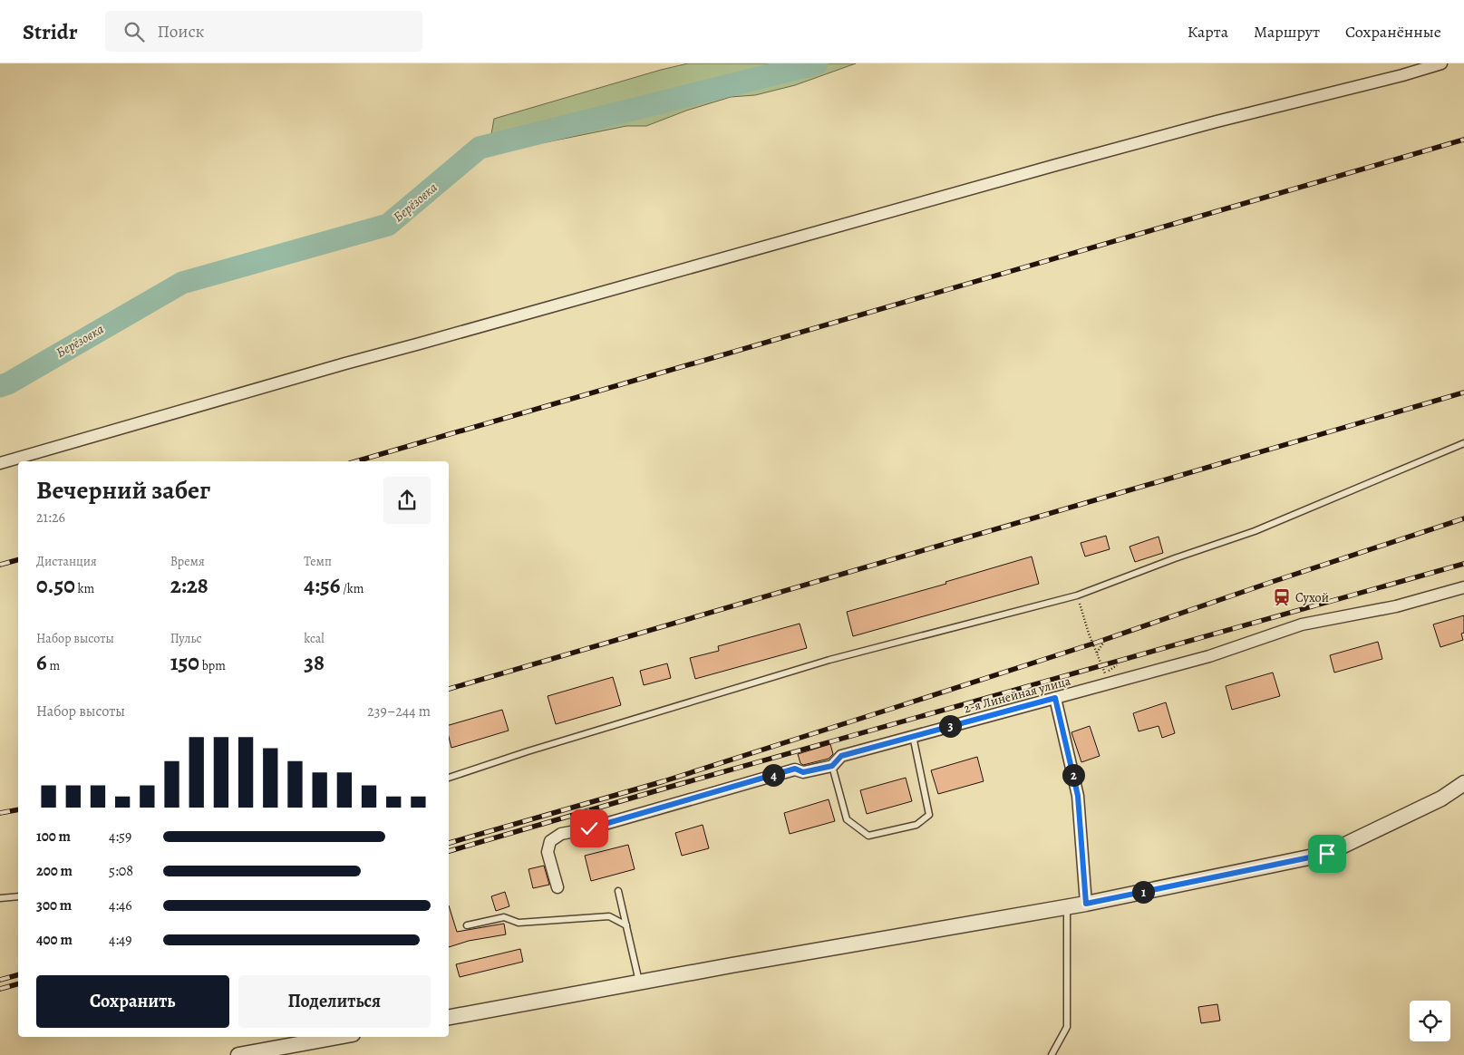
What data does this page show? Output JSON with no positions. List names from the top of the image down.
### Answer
{
  "streets": {
    "street": ["2-я Линейная улица"]
  },
  "water": ["Берёзовка"],
  "places": {
    "station": ["Сухой"]
  },
  "page": {
    "header": "Stridr",
    "search": "Поиск",
    "nav": ["Карта", "Маршрут", "Сохранённые"],
    "heading": ["Вечерний забег", "21:26"],
    "stats": [
      ["Дистанция", "0.50 km"],
      ["Время", "2:28"],
      ["Темп", "4:56 /km"],
      ["Набор высоты", "6 m"],
      ["Пульс", "150 bpm"],
      ["kcal", "38"]
    ],
    "chart": ["Набор высоты", "239–244 m"],
    "pins": [
      "3",
      "2",
      "4",
      "1"
    ],
    "list": [
      {
        "name": "100 m",
        "note": "4:59"
      },
      {
        "name": "200 m",
        "note": "5:08"
      },
      {
        "name": "300 m",
        "note": "4:46"
      },
      {
        "name": "400 m",
        "note": "4:49"
      }
    ],
    "buttons": ["Сохранить", "Поделиться"]
  }
}
